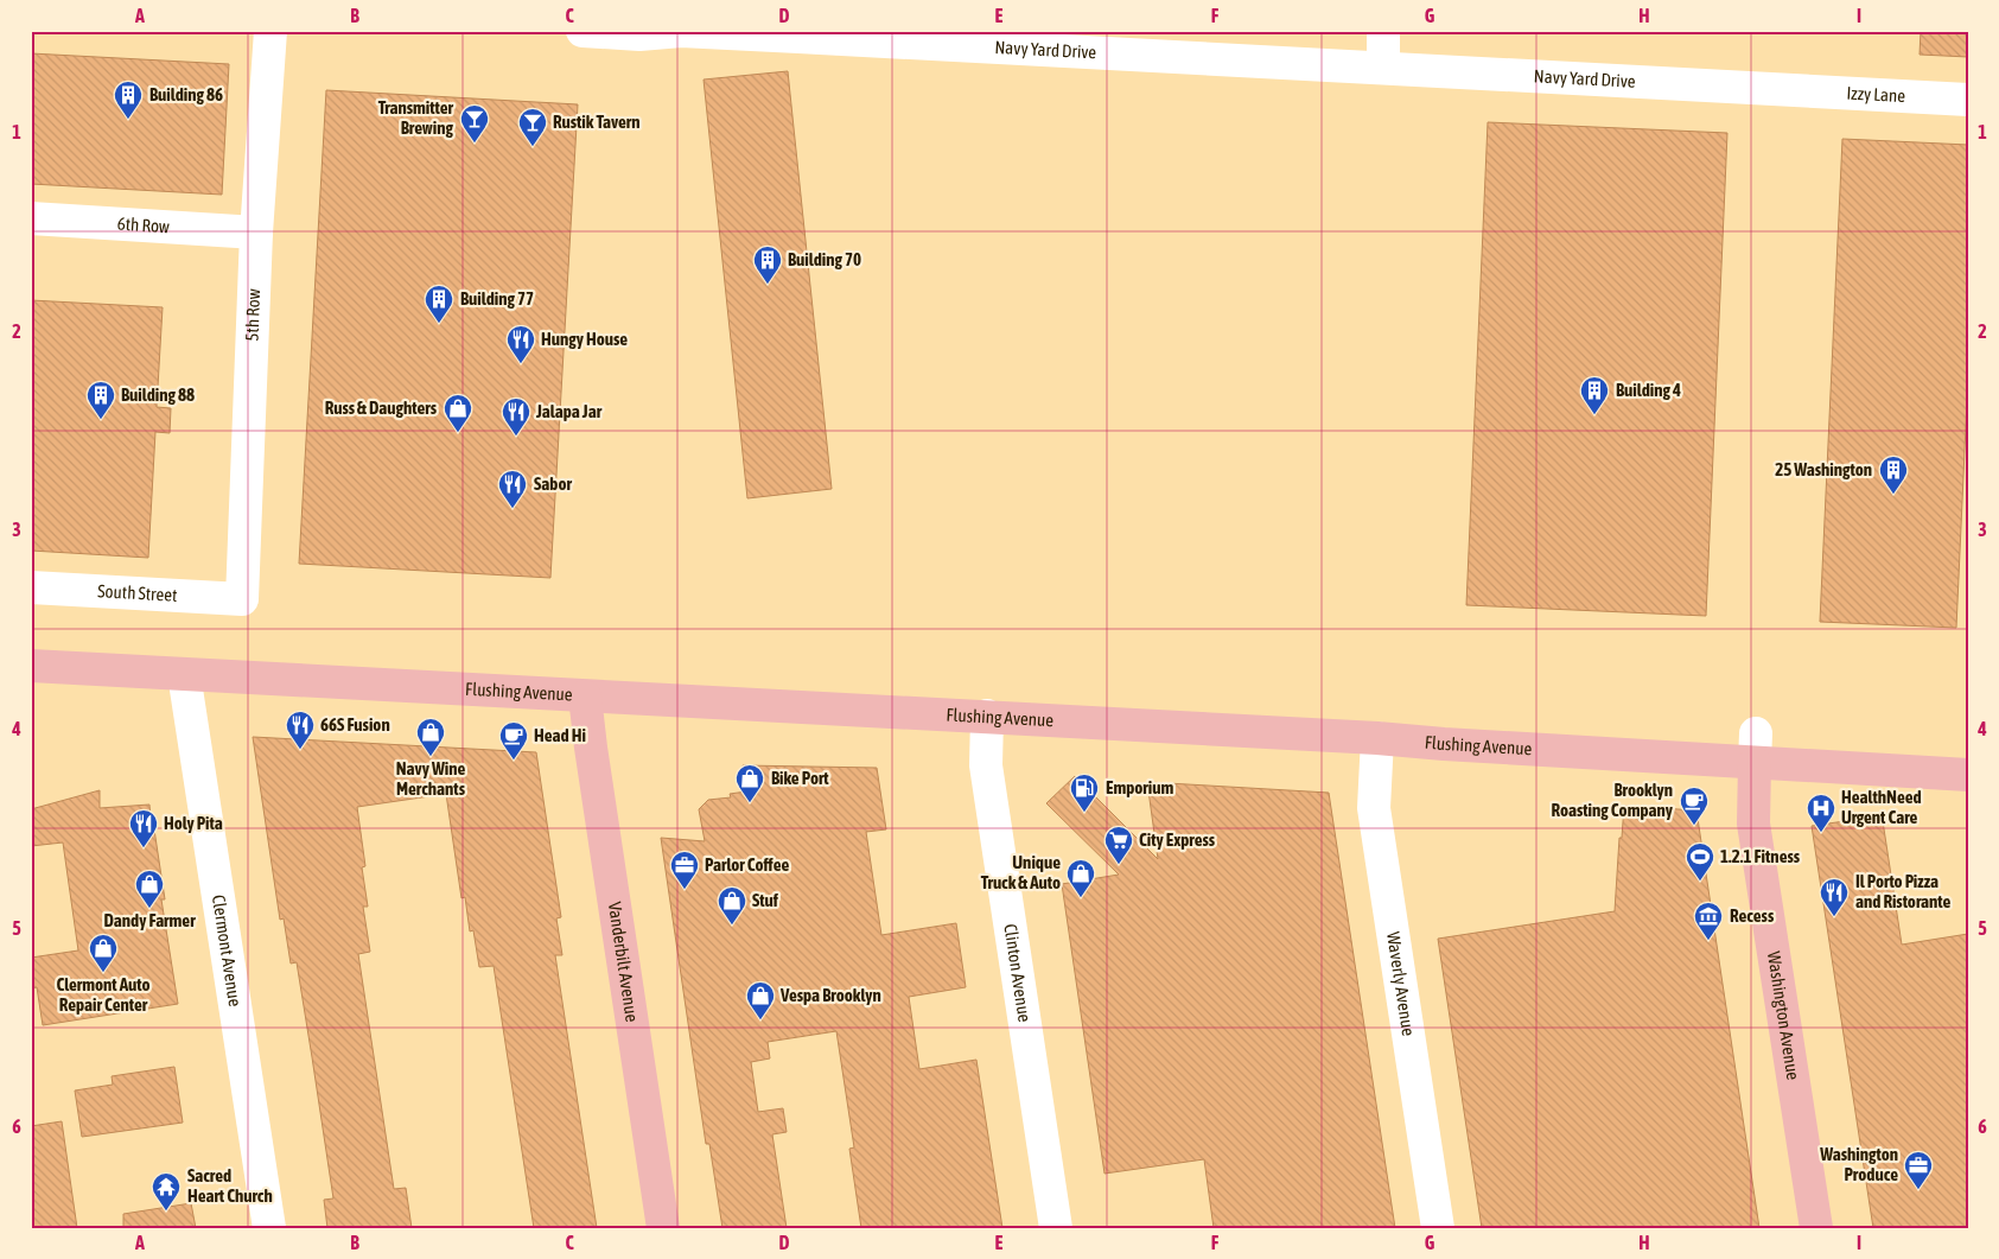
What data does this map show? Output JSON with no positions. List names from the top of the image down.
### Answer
{
  "streets": {
    "main road": ["Flushing Avenue", "Vanderbilt Avenue", "Washington Avenue"],
    "street": [
      "Navy Yard Drive",
      "Izzy Lane",
      "6th Row",
      "5th Row",
      "South Street",
      "Clermont Avenue",
      "Clinton Avenue",
      "Waverly Avenue"
    ]
  },
  "crossings": [
    ["Navy Yard Drive", "Izzy Lane"],
    ["6th Row", "5th Row"],
    ["5th Row", "South Street"],
    ["Flushing Avenue", "Clermont Avenue"],
    ["Flushing Avenue", "Vanderbilt Avenue"],
    ["Flushing Avenue", "Clinton Avenue"],
    ["Flushing Avenue", "Waverly Avenue"],
    ["Flushing Avenue", "Washington Avenue"]
  ],
  "places": {
    "building": [
      "Building 86",
      "Building 70",
      "Building 77",
      "Building 4",
      "Building 88",
      "25 Washington"
    ],
    "bar": ["Transmitter Brewing", "Rustik Tavern"],
    "restaurant": [
      "Hungy House",
      "Jalapa Jar",
      "Sabor",
      "66S Fusion",
      "Holy Pita",
      "Il Porto Pizza and Ristorante"
    ],
    "shop": [
      "Russ & Daughters",
      "Navy Wine Merchants",
      "Bike Port",
      "Unique Truck & Auto",
      "Dandy Farmer",
      "Stuf",
      "Clermont Auto Repair Center",
      "Vespa Brooklyn"
    ],
    "cafe": ["Head Hi", "Brooklyn Roasting Company"],
    "fuel station": ["Emporium"],
    "hospital": ["HealthNeed Urgent Care"],
    "supermarket": ["City Express"],
    "sports": ["1.2.1 Fitness"],
    "office": ["Parlor Coffee", "Washington Produce"],
    "museum": ["Recess"],
    "temple": ["Sacred Heart Church"]
  },
  "grid": {
    "columns": [
      "A",
      "B",
      "C",
      "D",
      "E",
      "F",
      "G",
      "H",
      "I"
    ],
    "rows": [
      "1",
      "2",
      "3",
      "4",
      "5",
      "6"
    ]
  }
}
